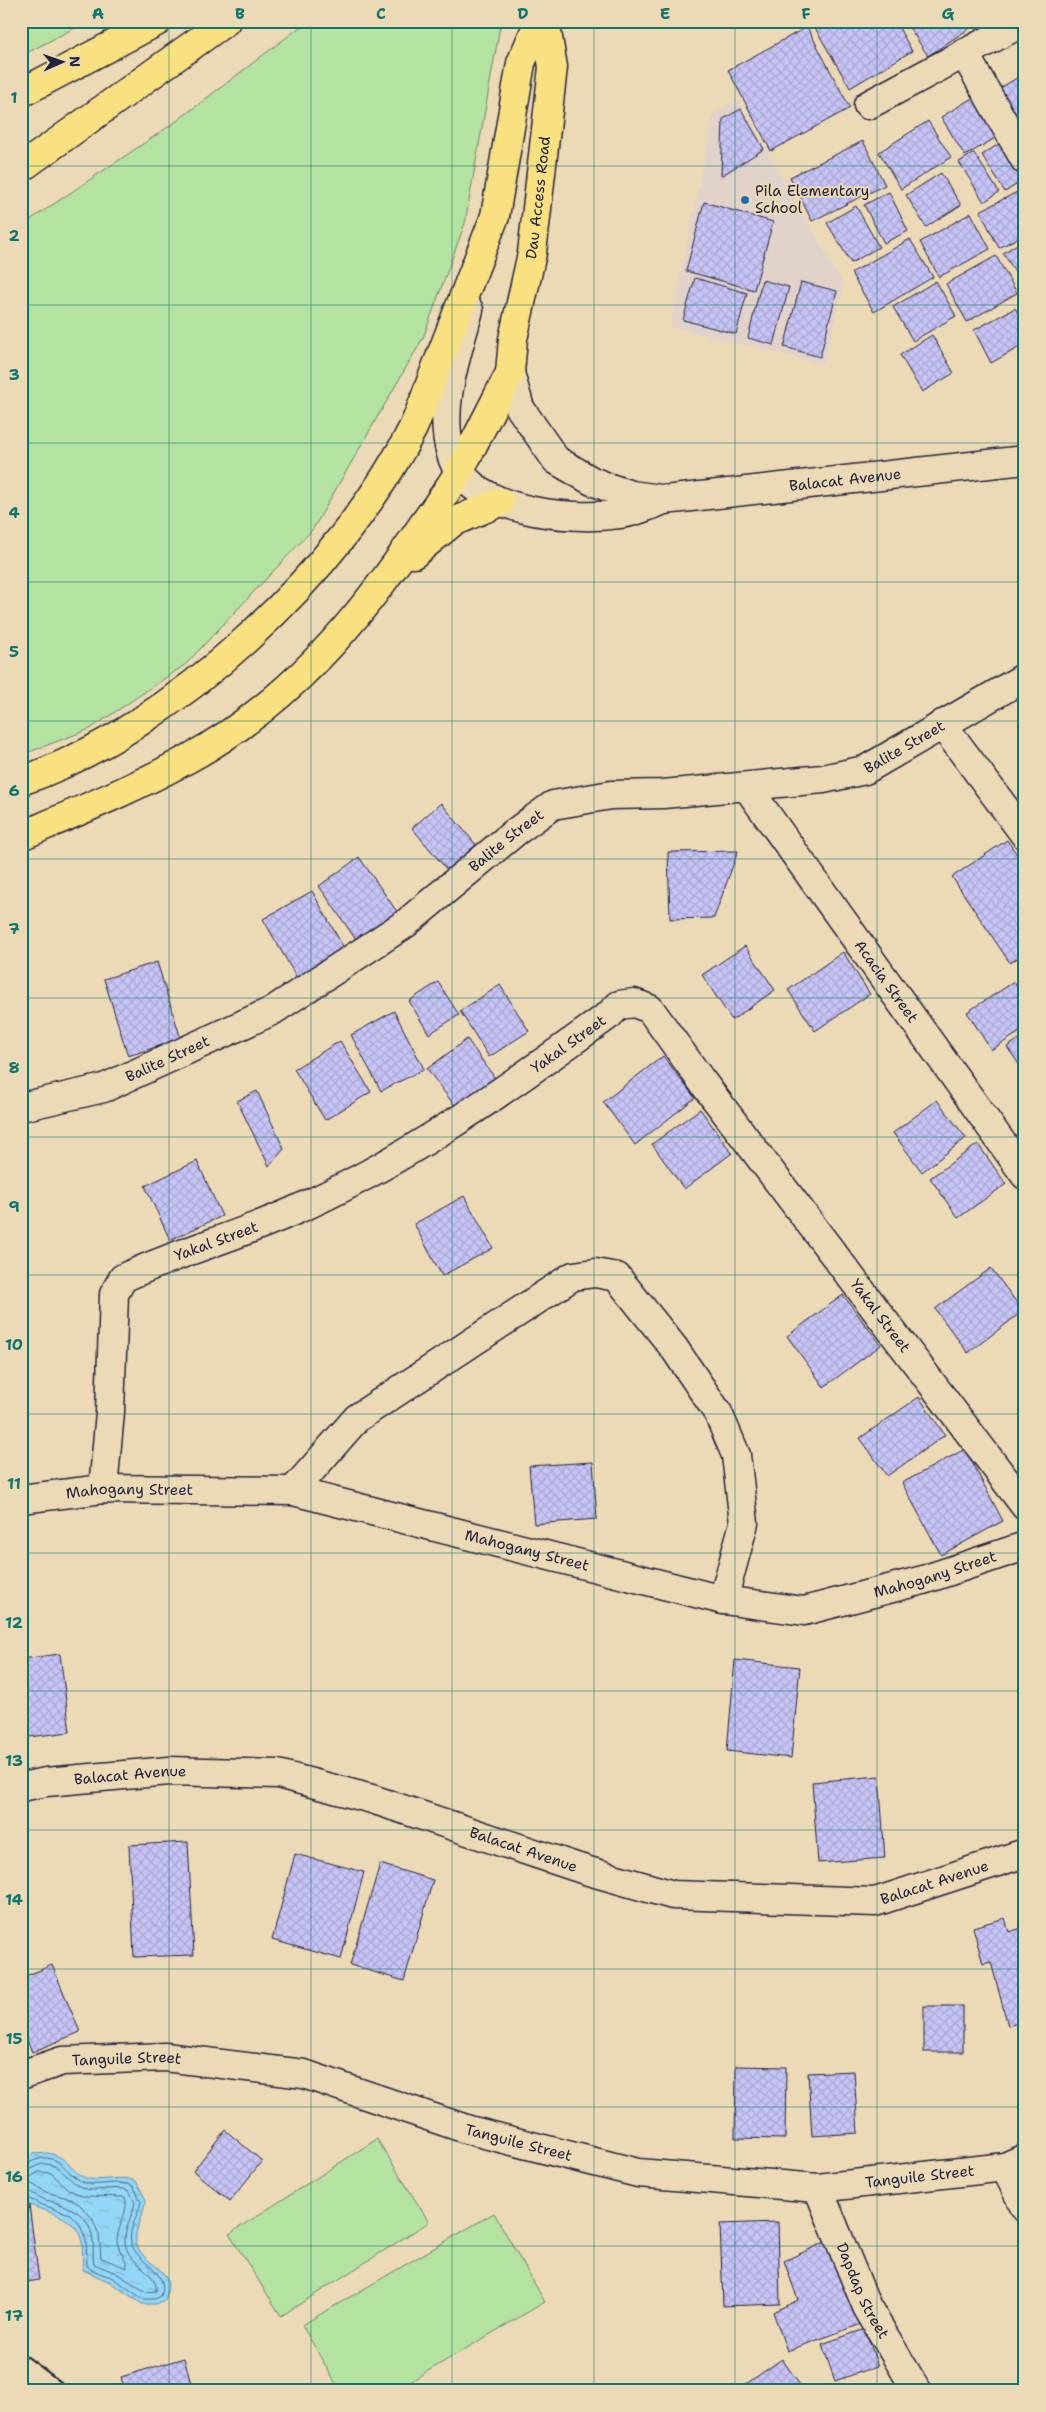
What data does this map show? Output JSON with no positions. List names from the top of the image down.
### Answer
{
  "streets": {
    "main road": ["Dau Access Road"],
    "street": [
      "Balacat Avenue",
      "Balite Street",
      "Acacia Street",
      "Yakal Street",
      "Mahogany Street",
      "Tanguile Street",
      "Dapdap Street"
    ]
  },
  "crossings": [
    ["Dau Access Road", "Balacat Avenue"],
    ["Balite Street", "Acacia Street"],
    ["Yakal Street", "Mahogany Street"],
    ["Tanguile Street", "Dapdap Street"]
  ],
  "places": ["Pila Elementary School"],
  "north": "right",
  "grid": {
    "columns": [
      "A",
      "B",
      "C",
      "D",
      "E",
      "F",
      "G"
    ],
    "rows": [
      "1",
      "2",
      "3",
      "4",
      "5",
      "6",
      "7",
      "8",
      "9",
      "10",
      "11",
      "12",
      "13",
      "14",
      "15",
      "16",
      "17"
    ]
  }
}
